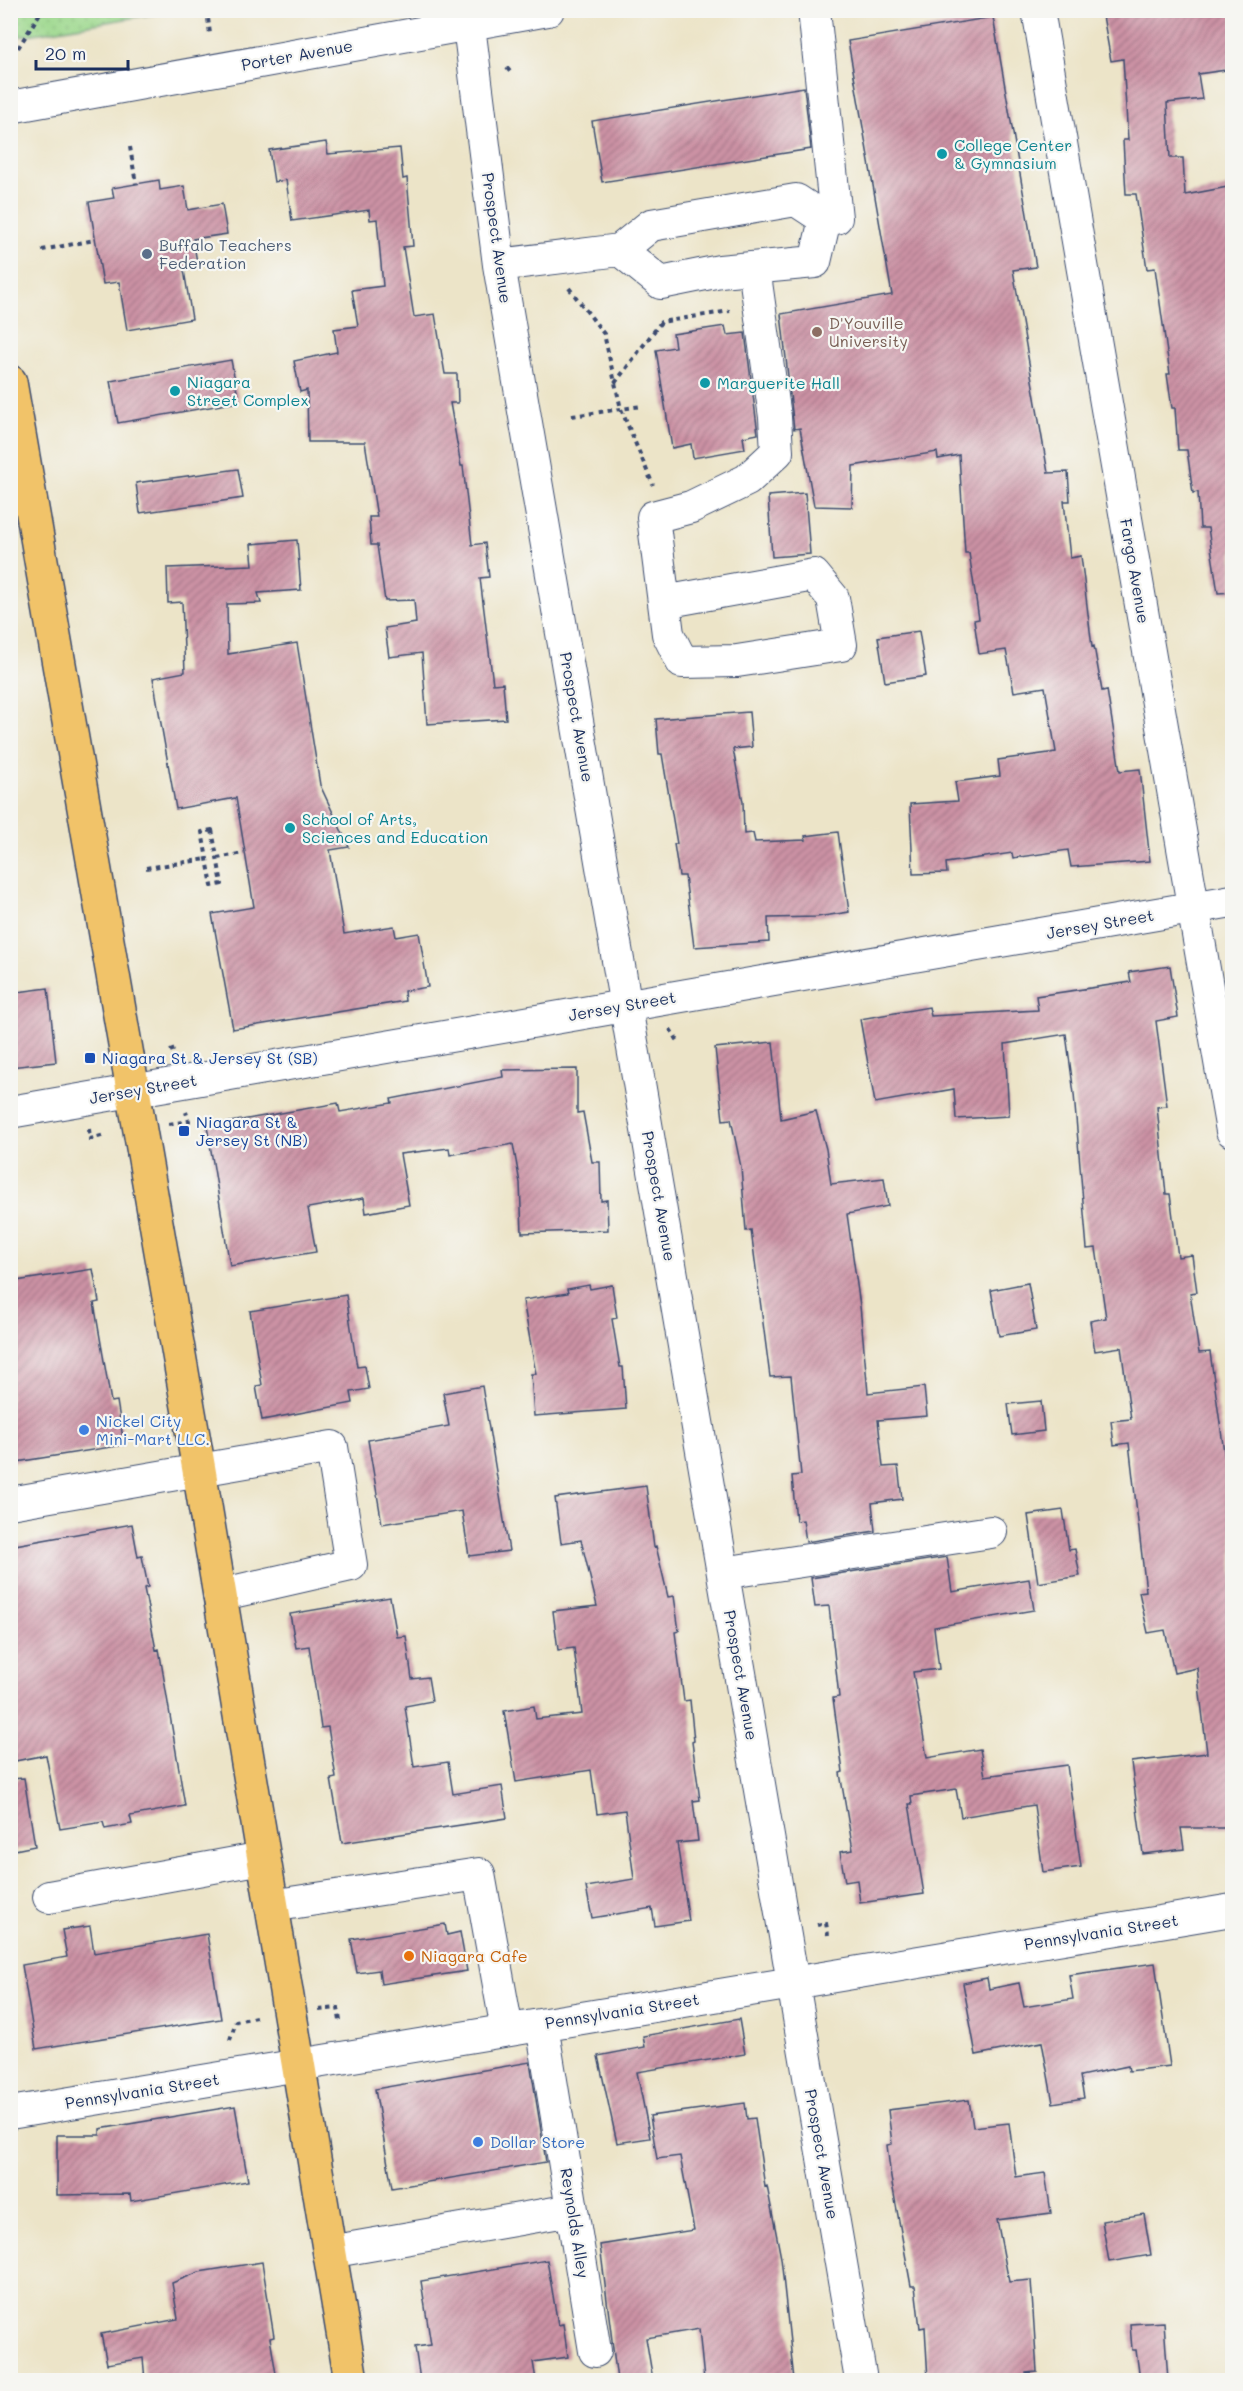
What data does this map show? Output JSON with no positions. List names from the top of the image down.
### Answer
{
  "streets": {
    "street": [
      "Porter Avenue",
      "Prospect Avenue",
      "Fargo Avenue",
      "Jersey Street",
      "Pennsylvania Street",
      "Reynolds Alley"
    ]
  },
  "crossings": [
    ["Porter Avenue", "Prospect Avenue"],
    ["Prospect Avenue", "Jersey Street"],
    ["Prospect Avenue", "Pennsylvania Street"],
    ["Fargo Avenue", "Jersey Street"],
    ["Pennsylvania Street", "Reynolds Alley"]
  ],
  "places": {
    "other": [
      "College Center & Gymnasium",
      "Buffalo Teachers Federation",
      "D'Youville University",
      "Marguerite Hall",
      "Niagara Street Complex",
      "School of Arts, Sciences and Education",
      "Nickel City Mini-Mart LLC.",
      "Niagara Cafe",
      "Dollar Store"
    ],
    "transit": ["Niagara St & Jersey St (SB)", "Niagara St & Jersey St (NB)"]
  },
  "scale_bar": "20 m"
}
